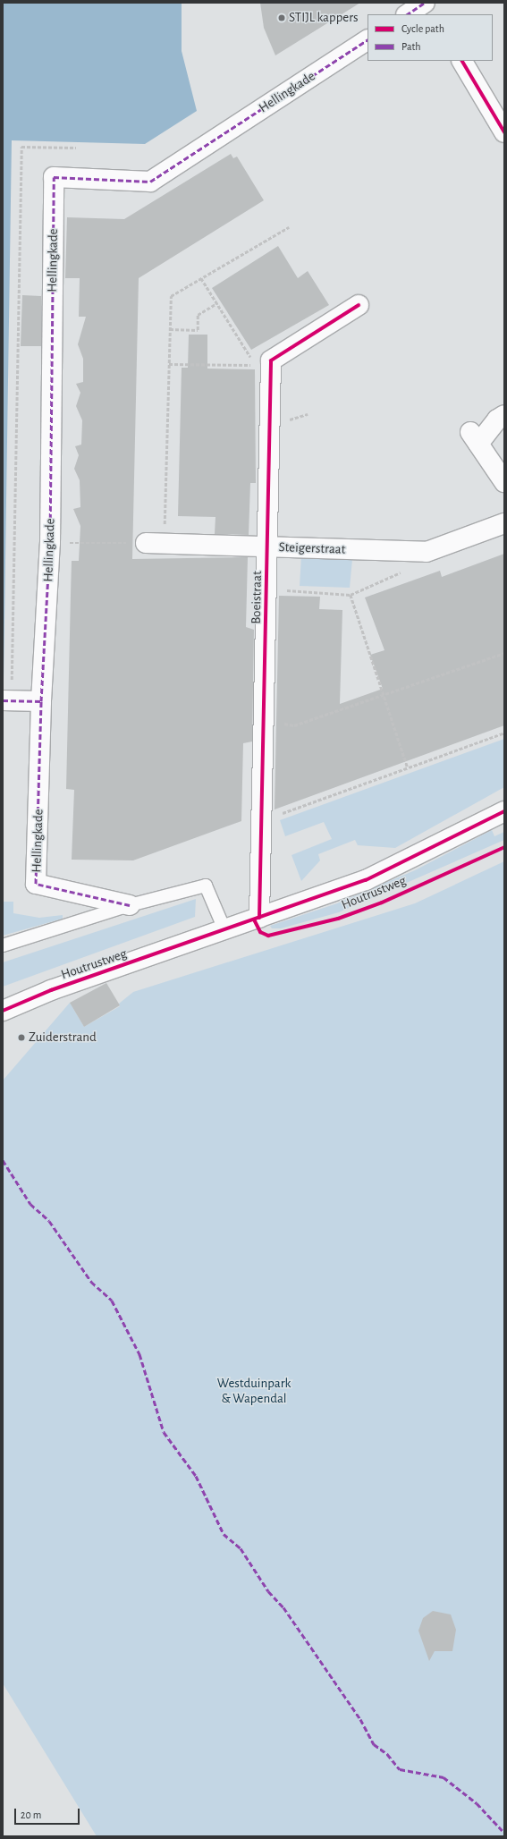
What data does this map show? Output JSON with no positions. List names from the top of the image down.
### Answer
{
  "streets": {
    "street": [
      "Hellingkade",
      "Steigerstraat",
      "Boeistraat",
      "Houtrustweg"
    ]
  },
  "crossings": [
    ["Steigerstraat", "Boeistraat"],
    ["Boeistraat", "Houtrustweg"]
  ],
  "parks": ["Westduinpark & Wapendal"],
  "places": ["STIJL kappers", "Zuiderstrand"],
  "legend": ["Cycle path", "Path"],
  "scale_bar": "20 m"
}
